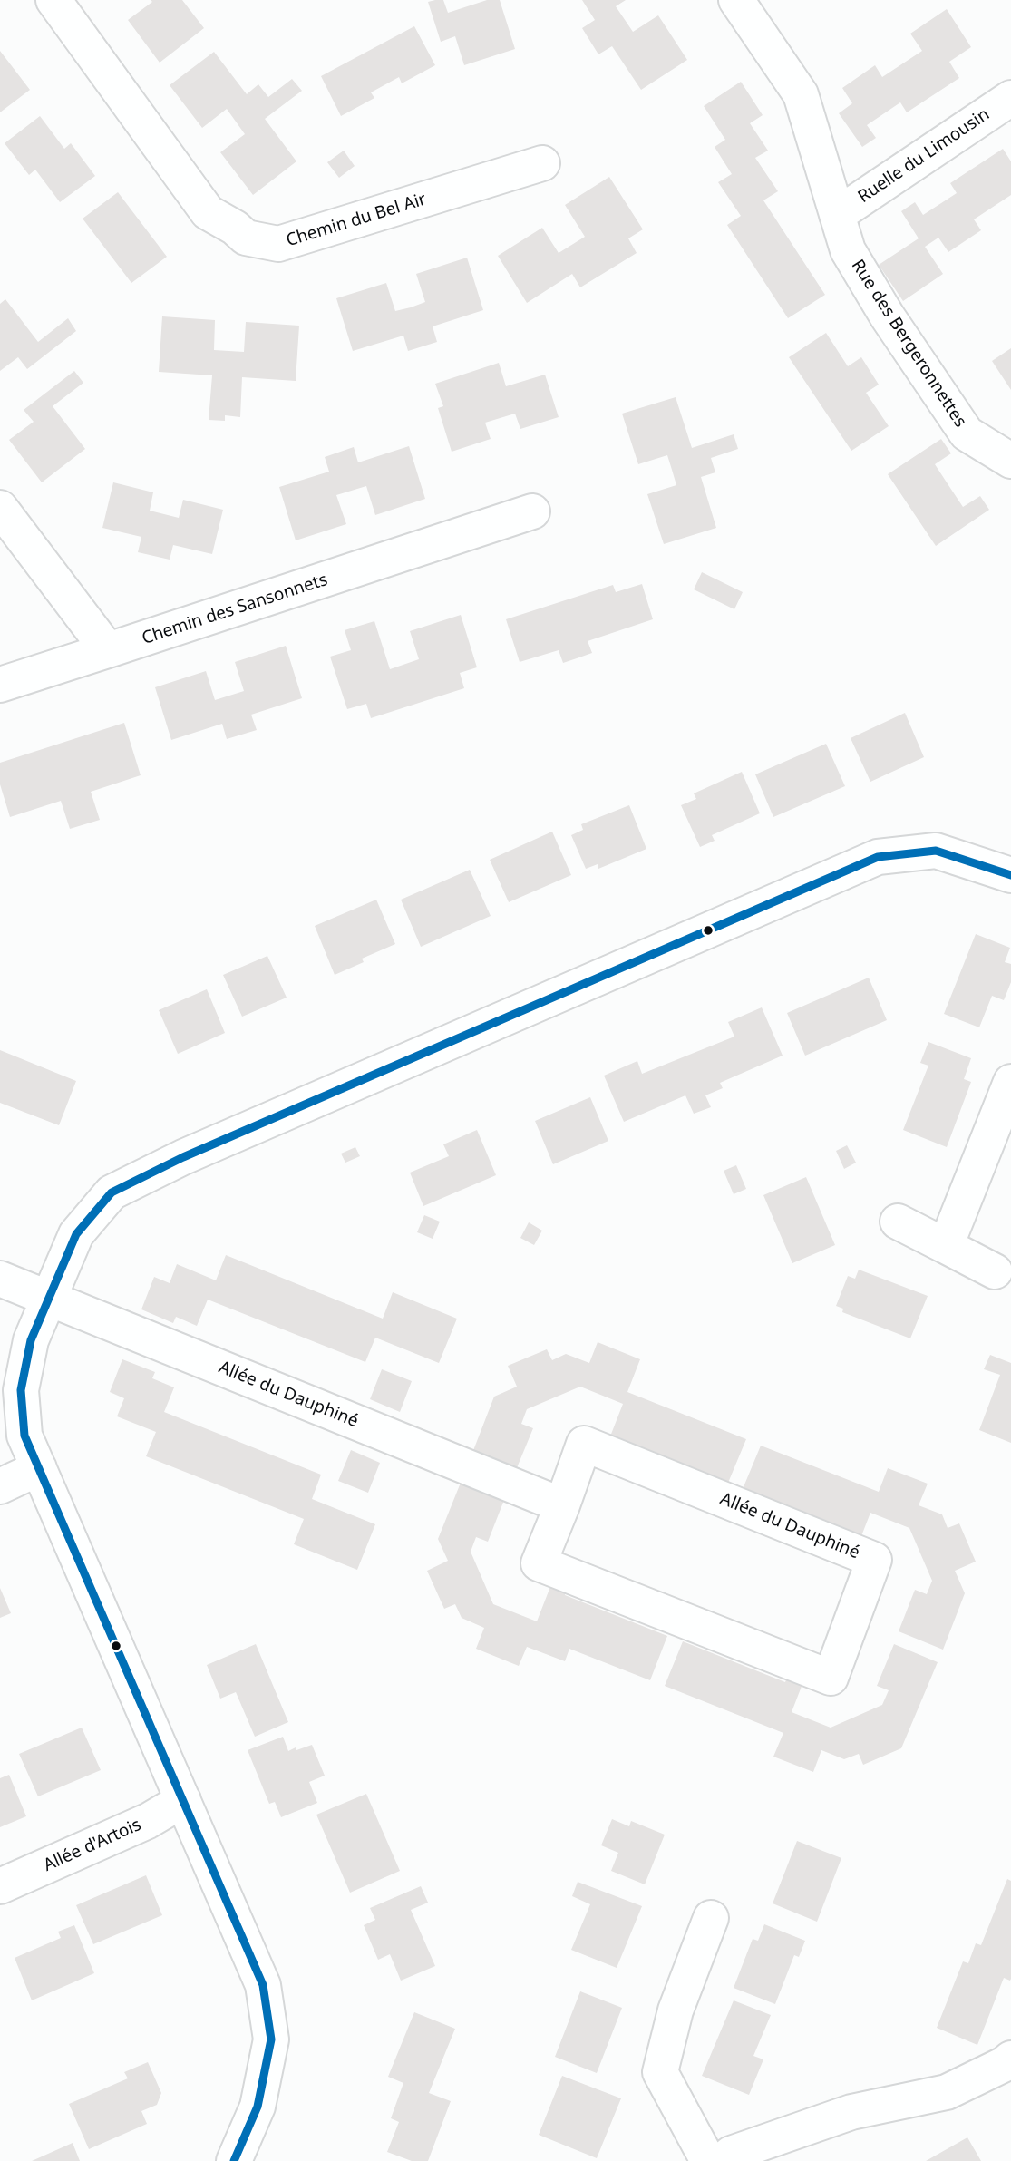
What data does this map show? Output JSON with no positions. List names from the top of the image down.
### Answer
{
  "streets": {
    "street": [
      "Ruelle du Limousin",
      "Chemin du Bel Air",
      "Rue des Bergeronnettes",
      "Chemin des Sansonnets",
      "Allée du Dauphiné",
      "Allée d'Artois"
    ]
  },
  "crossings": [
    ["Ruelle du Limousin", "Rue des Bergeronnettes"]
  ]
}
